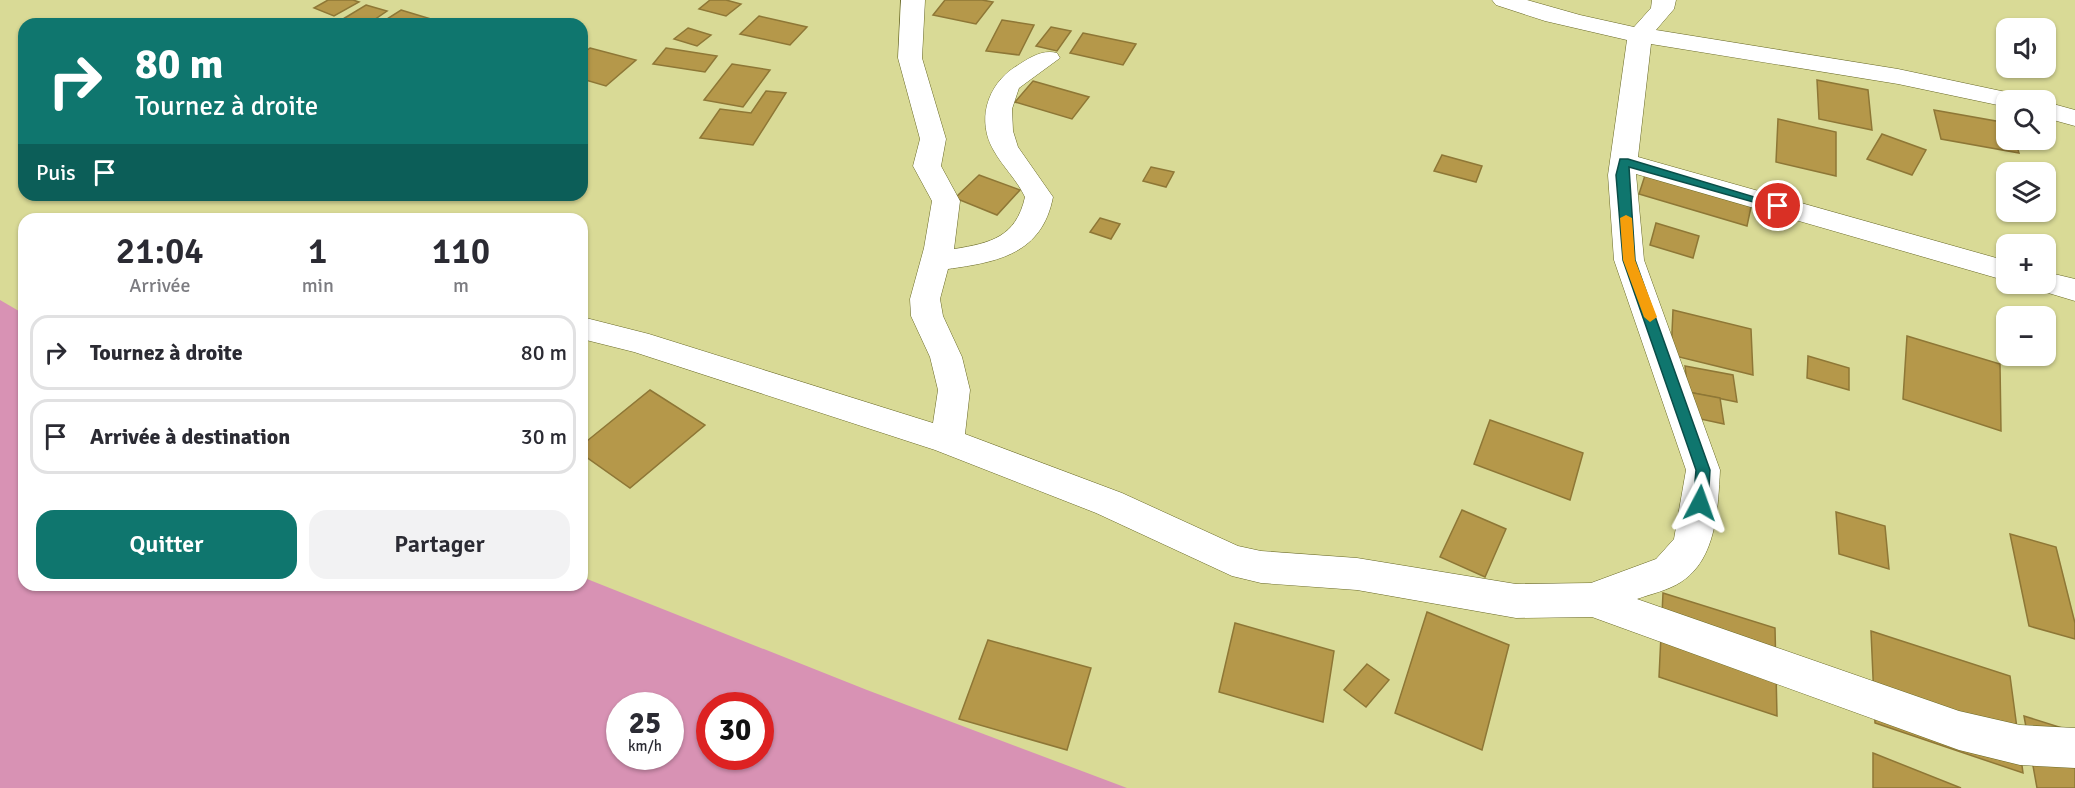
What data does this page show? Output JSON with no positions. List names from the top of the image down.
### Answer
{
  "page": {
    "map_buttons": ["+", "−"],
    "turn": ["80 m", "Tournez à droite"],
    "then": "Puis",
    "eta": [
      "21:04",
      "Arrivée",
      "1",
      "min",
      "110",
      "m"
    ],
    "list": [
      {
        "name": "Tournez à droite",
        "value": "80 m"
      },
      {
        "name": "Arrivée à destination",
        "value": "30 m"
      }
    ],
    "buttons": ["Quitter", "Partager"],
    "speed": "25 km/h",
    "limit": "30"
  }
}
